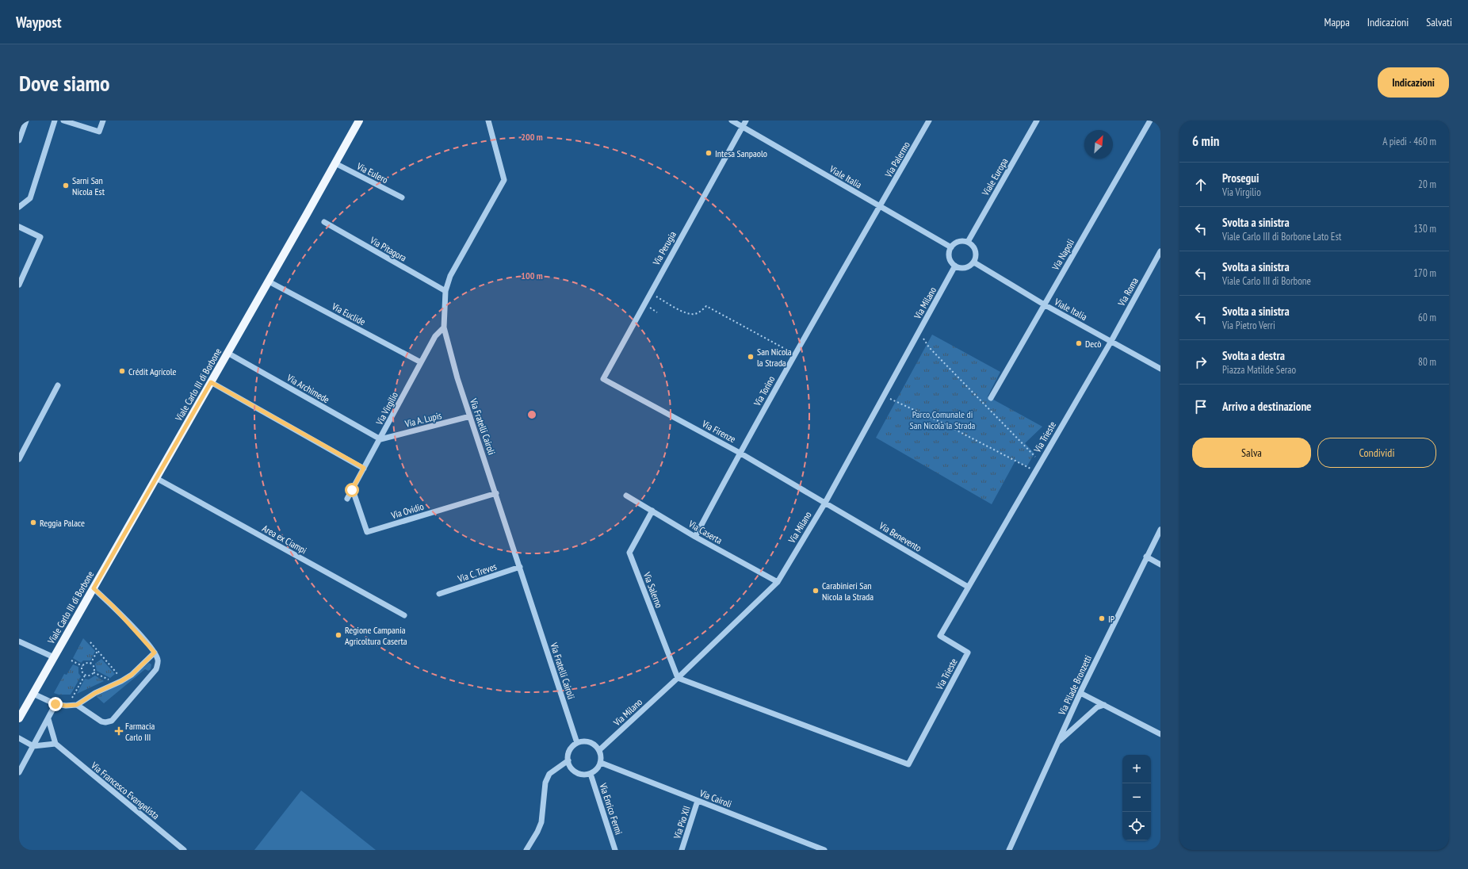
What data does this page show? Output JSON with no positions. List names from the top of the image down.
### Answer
{
  "streets": {
    "main road": ["Viale Carlo III di Borbone"],
    "street": [
      "Via Palermo",
      "Via Eulero",
      "Viale Italia",
      "Viale Europa",
      "Via Perugia",
      "Via Pitagora",
      "Via Napoli",
      "Via Roma",
      "Via Milano",
      "Via Euclide",
      "Via Archimede",
      "Via Torino",
      "Via Virgilio",
      "Via A. Lupis",
      "Via Fratelli Cairoli",
      "Via Firenze",
      "Via Trieste",
      "Via Ovidio",
      "Via Caserta",
      "Via Benevento",
      "Area ex Ciampi",
      "Via C. Treves",
      "Via Salerno",
      "Via Pilade Bronzetti",
      "Via Francesco Evangelista",
      "Via Cairoli",
      "Via Enrico Fermi",
      "Via Pio XII"
    ]
  },
  "crossings": [
    ["Via Palermo", "Viale Italia"],
    ["Via Palermo", "Via Torino"],
    ["Via Eulero", "Viale Carlo III di Borbone"],
    ["Viale Italia", "Viale Europa"],
    ["Viale Italia", "Via Perugia"],
    ["Viale Italia", "Via Napoli"],
    ["Viale Italia", "Via Roma"],
    ["Viale Italia", "Via Milano"],
    ["Viale Italia", "Via Torino"],
    ["Viale Italia", "Via Trieste"],
    ["Viale Europa", "Via Milano"],
    ["Via Perugia", "Via Firenze"],
    ["Via Pitagora", "Via Fratelli Cairoli"],
    ["Via Roma", "Via Trieste"],
    ["Via Milano", "Via Fratelli Cairoli"],
    ["Via Milano", "Via Firenze"],
    ["Via Milano", "Via Trieste"],
    ["Via Milano", "Via Caserta"],
    ["Via Milano", "Via Benevento"],
    ["Via Milano", "Via Salerno"],
    ["Via Milano", "Via Cairoli"],
    ["Via Milano", "Via Enrico Fermi"],
    ["Via Euclide", "Viale Carlo III di Borbone"],
    ["Via Euclide", "Via Virgilio"],
    ["Viale Carlo III di Borbone", "Via Archimede"],
    ["Viale Carlo III di Borbone", "Area ex Ciampi"],
    ["Via Archimede", "Via Virgilio"],
    ["Via Archimede", "Via A. Lupis"],
    ["Via Torino", "Via Firenze"],
    ["Via Torino", "Via Caserta"],
    ["Via Virgilio", "Via A. Lupis"],
    ["Via Virgilio", "Via Fratelli Cairoli"],
    ["Via Virgilio", "Via Ovidio"],
    ["Via A. Lupis", "Via Fratelli Cairoli"],
    ["Via Fratelli Cairoli", "Via Ovidio"],
    ["Via Fratelli Cairoli", "Via C. Treves"],
    ["Via Fratelli Cairoli", "Via Cairoli"],
    ["Via Fratelli Cairoli", "Via Enrico Fermi"],
    ["Via Firenze", "Via Benevento"],
    ["Via Trieste", "Via Benevento"],
    ["Via Trieste", "Via Salerno"],
    ["Via Caserta", "Via Salerno"],
    ["Via Cairoli", "Via Enrico Fermi"],
    ["Via Cairoli", "Via Pio XII"]
  ],
  "parks": ["Parco Comunale di San Nicola la Strada"],
  "places": {
    "other": [
      "Intesa Sanpaolo",
      "Sarni San Nicola Est",
      "Decò",
      "San Nicola la Strada",
      "Crédit Agricole",
      "Reggia Palace",
      "Carabinieri San Nicola la Strada",
      "IP",
      "Regione Campania Agricoltura Caserta"
    ],
    "health": ["Farmacia Carlo III"]
  },
  "north": "top right",
  "page": {
    "header": "Waypost",
    "nav": ["Mappa", "Indicazioni", "Salvati"],
    "buttons": [
      "Indicazioni",
      ["Salva", "Condividi"]
    ],
    "title": "Dove siamo",
    "heading": ["6 min", "A piedi · 460 m"],
    "list": [
      ["Prosegui", "Via Virgilio", "20 m"],
      ["Svolta a sinistra", "Viale Carlo III di Borbone Lato Est", "130 m"],
      ["Svolta a sinistra", "Viale Carlo III di Borbone", "170 m"],
      ["Svolta a sinistra", "Via Pietro Verri", "60 m"],
      ["Svolta a destra", "Piazza Matilde Serao", "80 m"],
      "Arrivo a destinazione"
    ],
    "map_buttons": ["+", "−"]
  },
  "rings": ["200 m", "100 m"]
}
